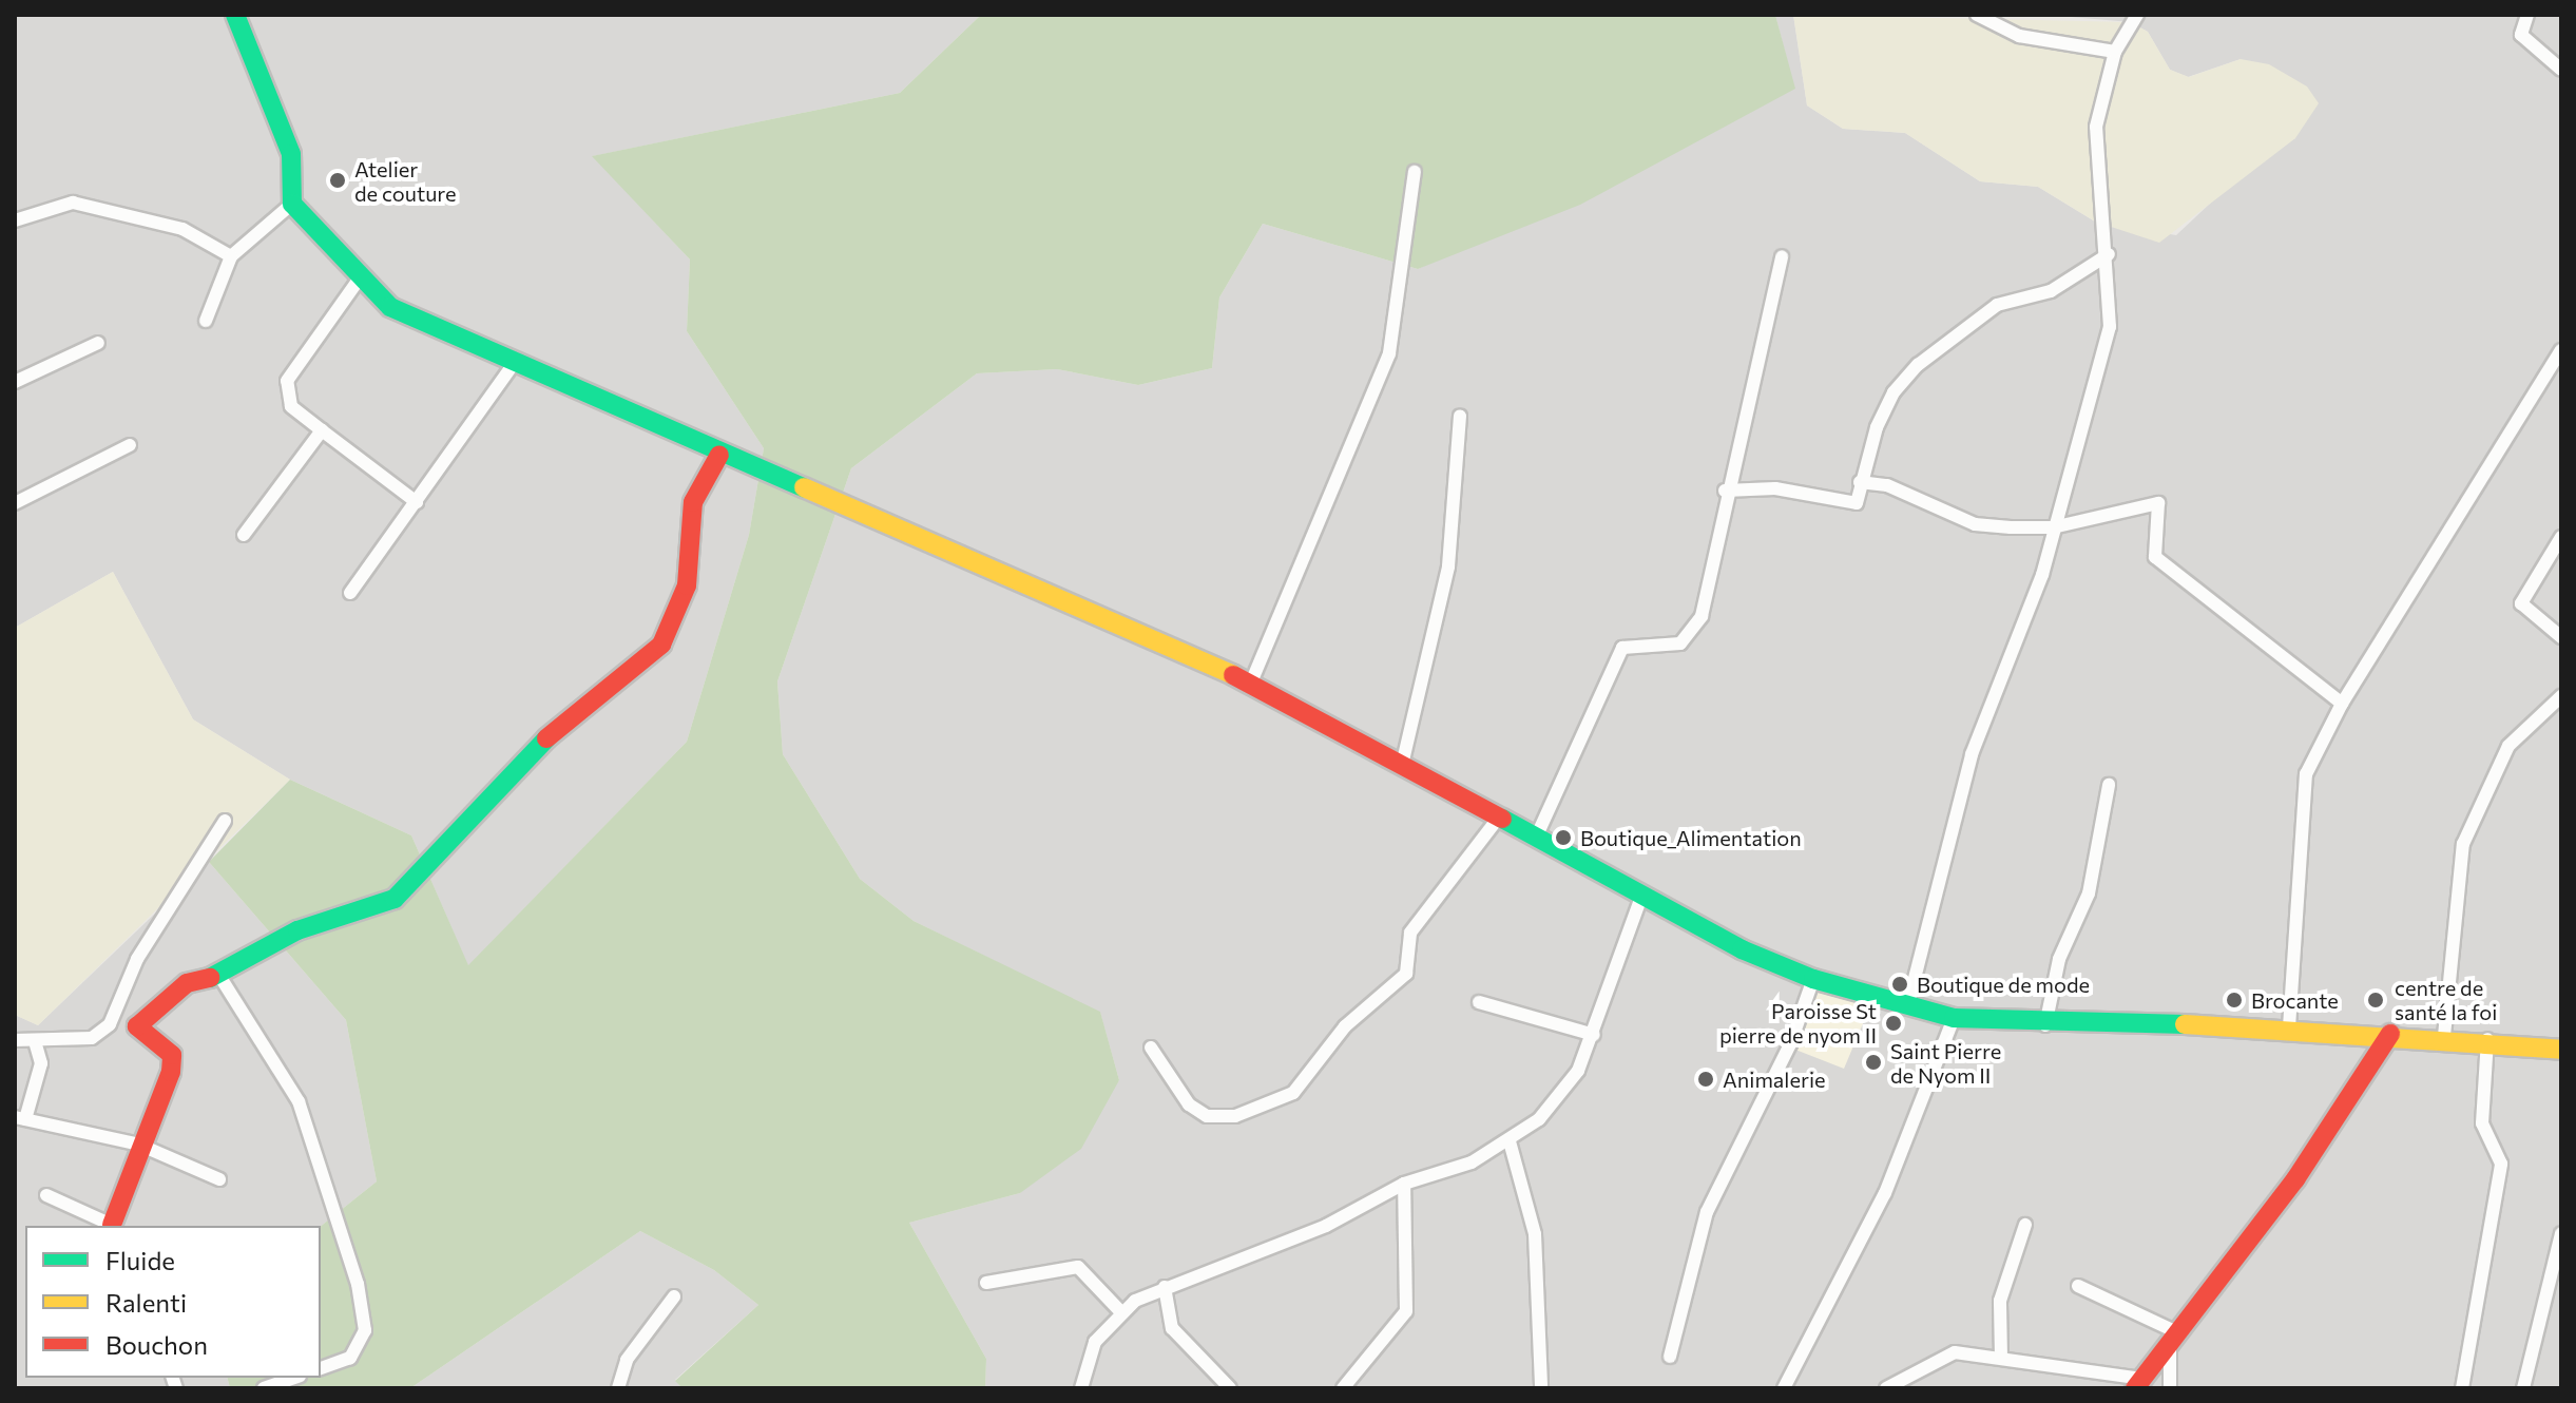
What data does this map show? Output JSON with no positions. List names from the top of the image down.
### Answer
{
  "places": [
    "Atelier de couture",
    "Boutique_Alimentation",
    "Boutique de mode",
    "Brocante",
    "centre de santé la foi",
    "Paroisse St pierre de nyom II",
    "Saint Pierre de Nyom II",
    "Animalerie"
  ],
  "legend": ["Fluide", "Ralenti", "Bouchon"]
}
